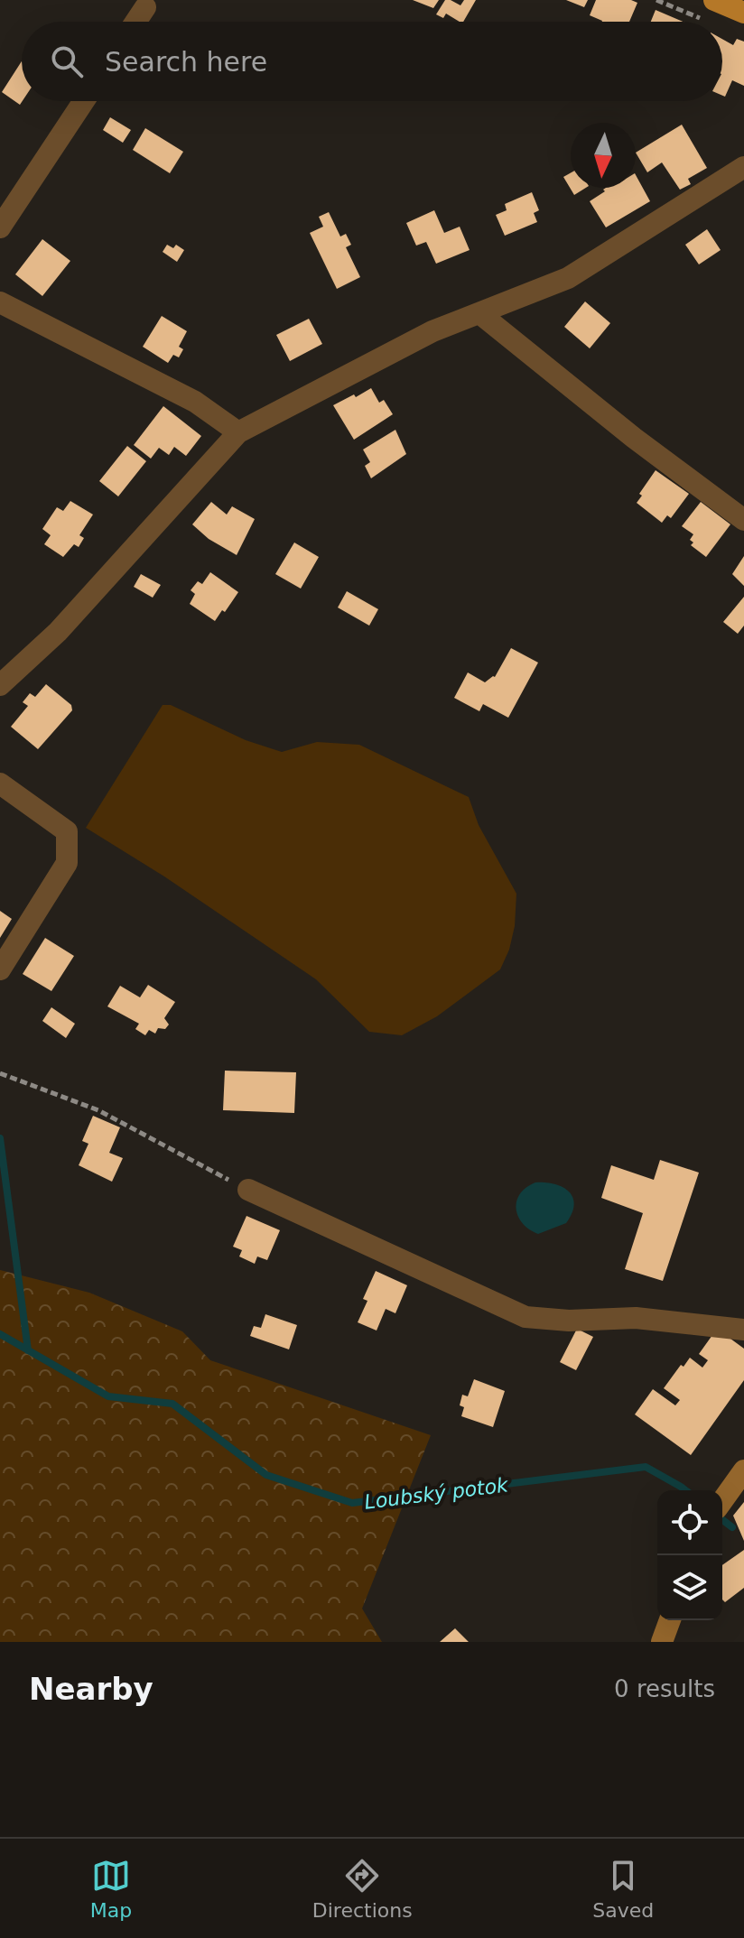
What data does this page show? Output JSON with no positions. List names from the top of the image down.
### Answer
{
  "water": ["Loubský potok"],
  "north": "bottom",
  "page": {
    "search": "Search here",
    "heading": ["Nearby", "0 results"],
    "nav": ["Map", "Directions", "Saved"]
  }
}
